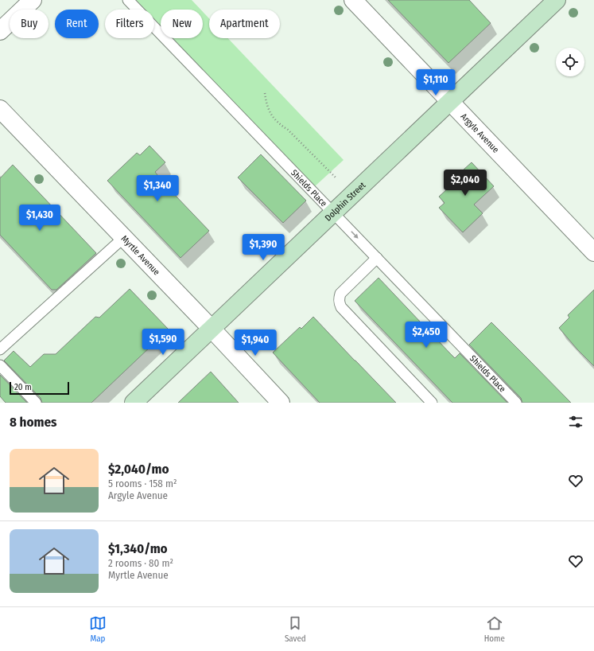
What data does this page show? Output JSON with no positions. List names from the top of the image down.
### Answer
{
  "streets": {
    "main road": ["Dolphin Street"],
    "street": ["Argyle Avenue", "Myrtle Avenue"],
    "lane": ["Shields Place"]
  },
  "crossings": [
    ["Argyle Avenue", "Dolphin Street"],
    ["Shields Place", "Dolphin Street"],
    ["Dolphin Street", "Myrtle Avenue"]
  ],
  "scale_bar": "20 m",
  "page": {
    "chip": [
      "Buy",
      "Rent",
      "Filters",
      "New",
      "Apartment"
    ],
    "price": [
      "$1,110",
      "$2,040",
      "$1,340",
      "$1,430",
      "$1,390",
      "$2,450",
      "$1,590",
      "$1,940"
    ],
    "scale": "20 m",
    "heading": "8 homes",
    "list": [
      {
        "name": "$2,040/mo",
        "note": "5 rooms · 158 m² · Argyle Avenue"
      },
      {
        "name": "$1,340/mo",
        "note": "2 rooms · 80 m² · Myrtle Avenue"
      }
    ],
    "tabs": ["Map", "Saved", "Home"]
  }
}
